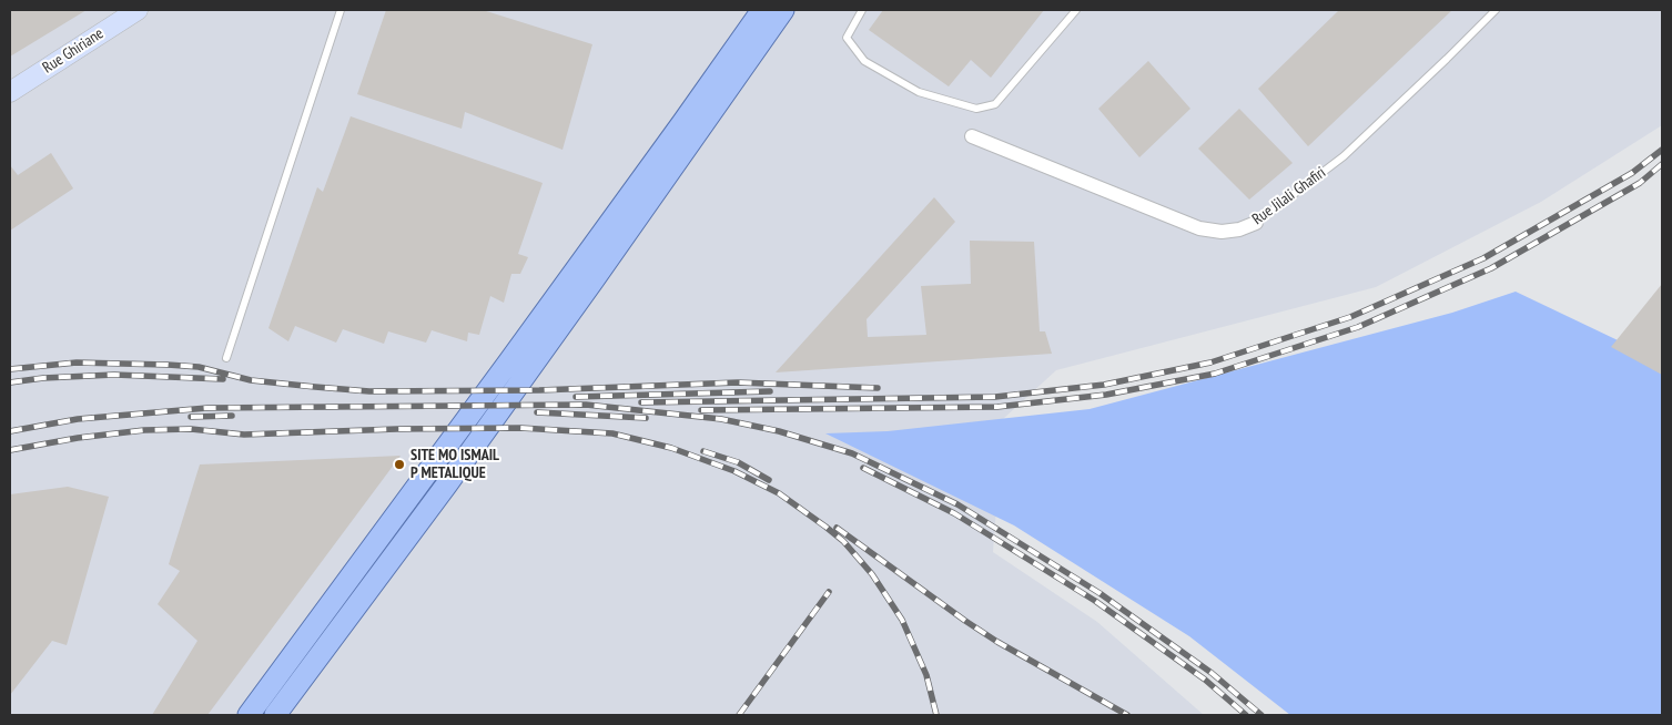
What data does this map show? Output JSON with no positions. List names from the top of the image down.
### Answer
{
  "streets": {
    "street": ["Rue Ghiriane", "Rue Jilali Ghafiri"]
  },
  "places": ["SITE MO ISMAIL P METALIQUE"]
}
